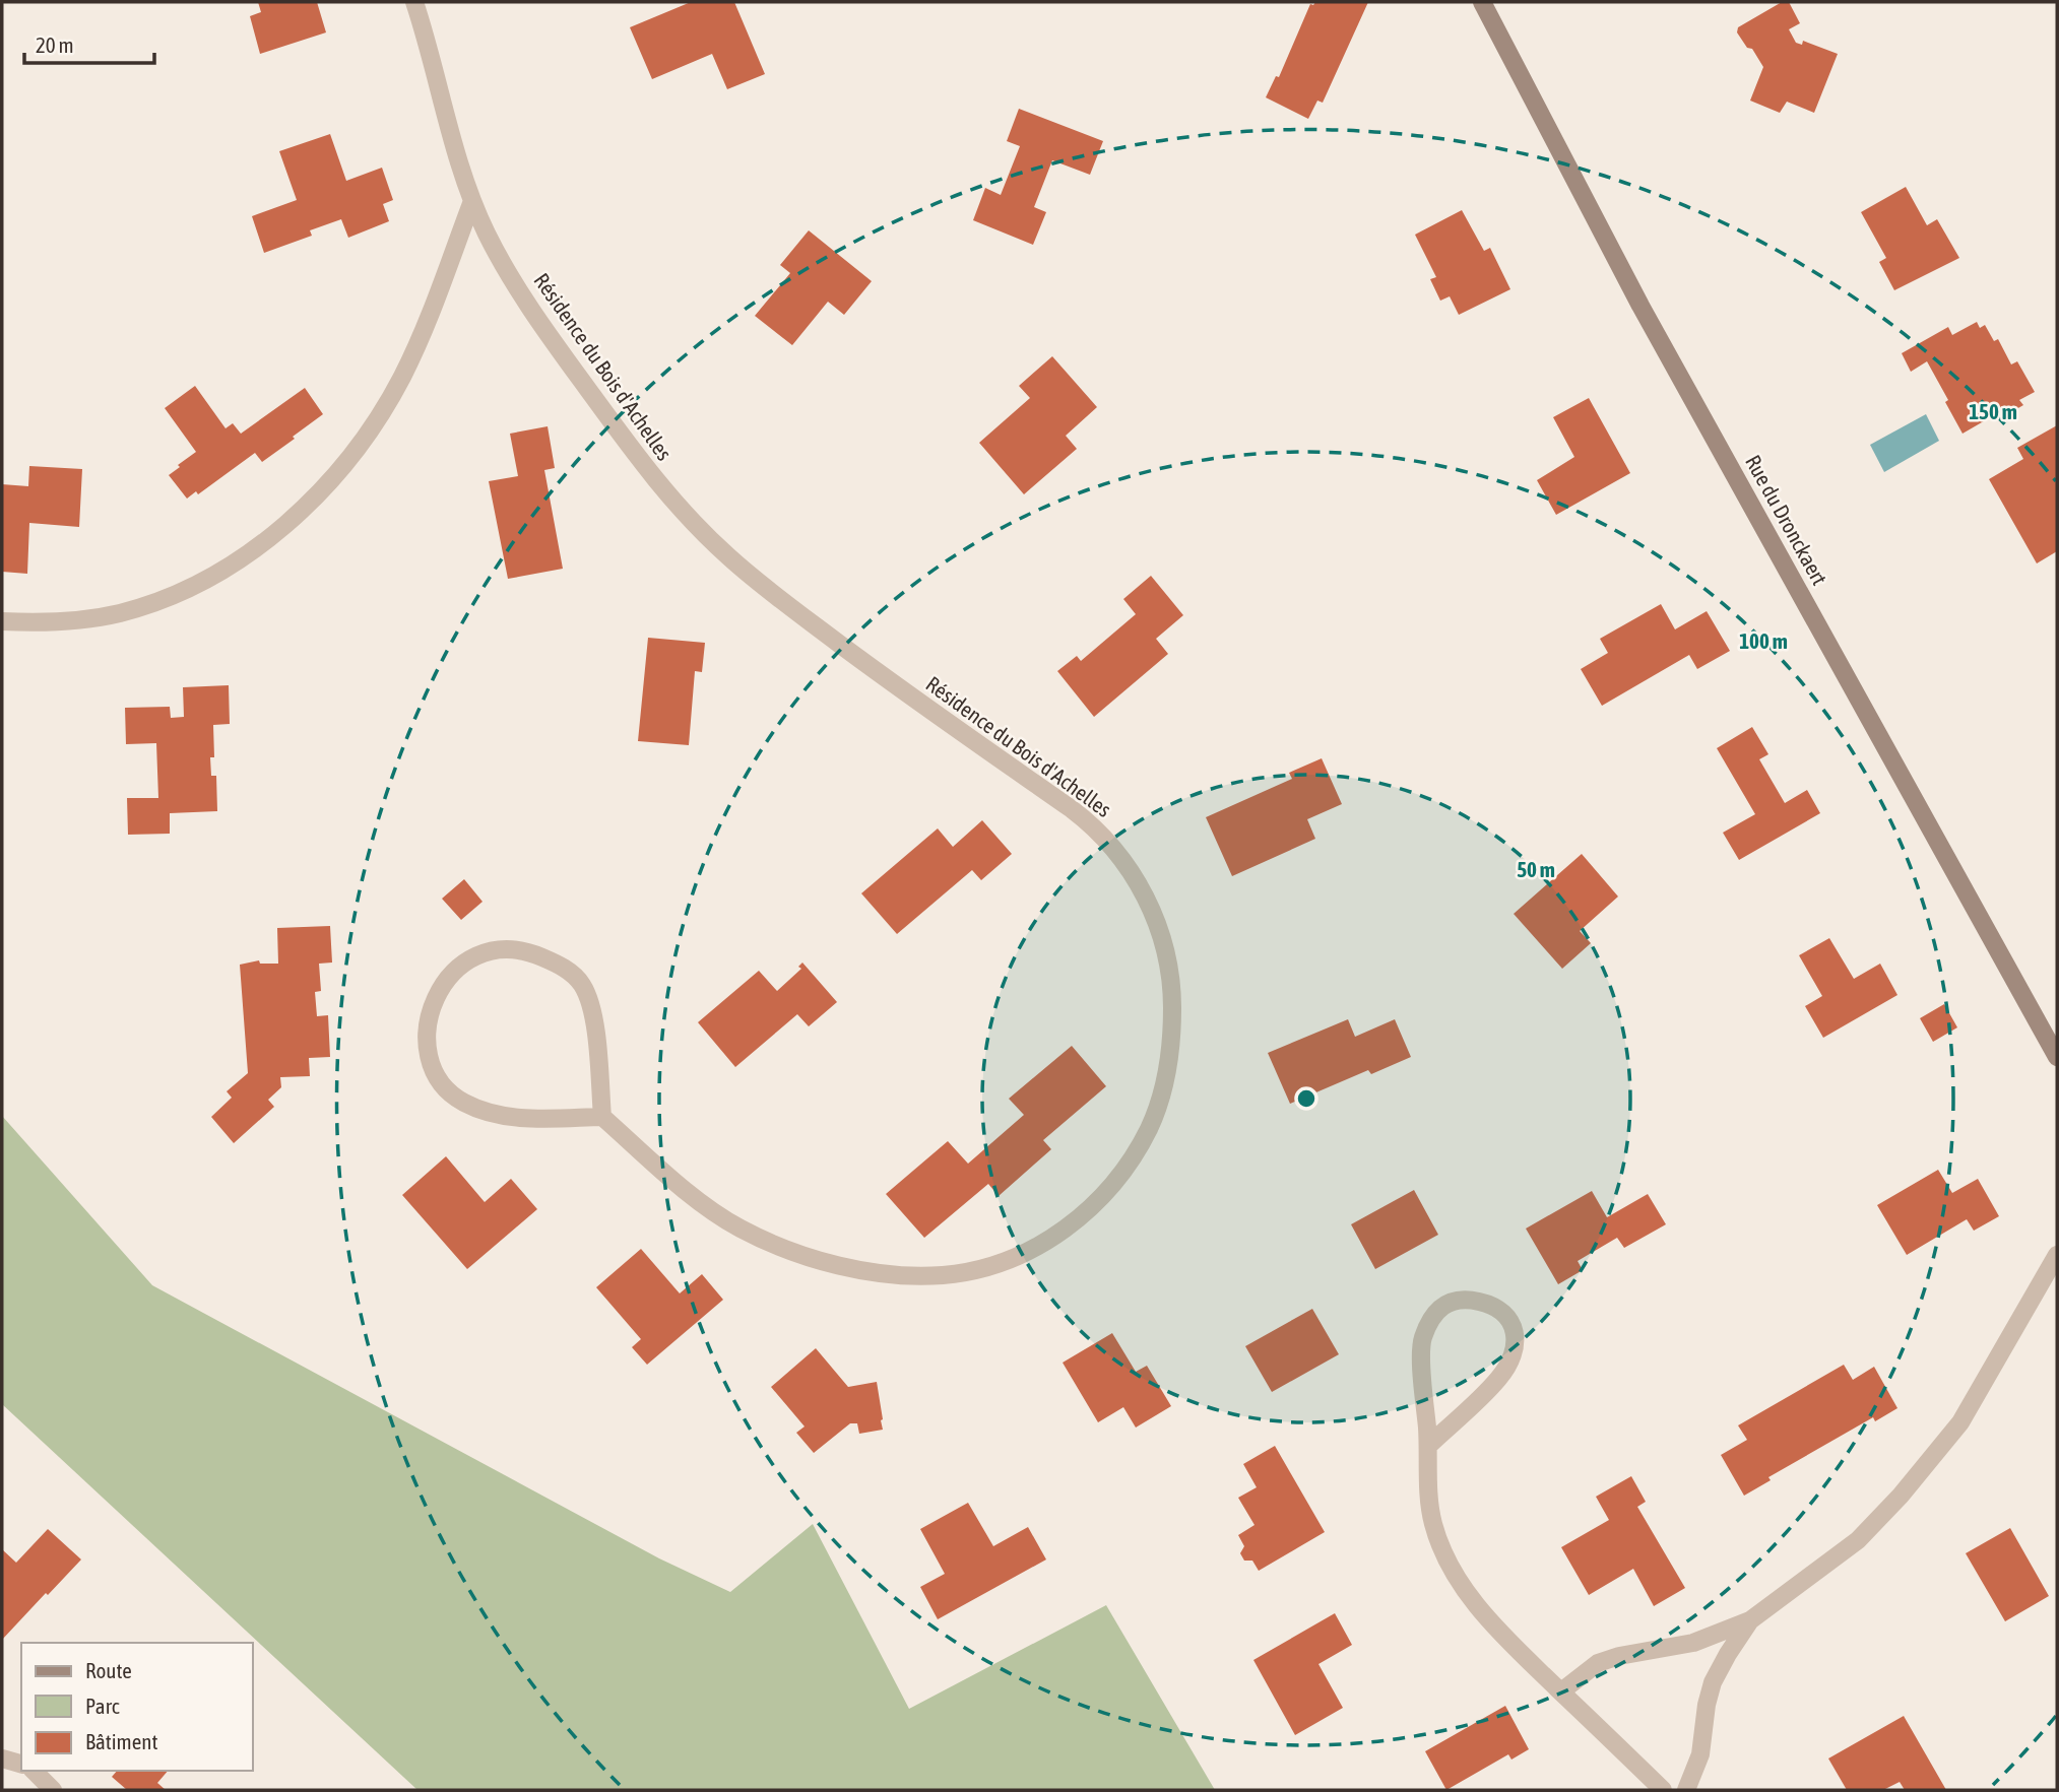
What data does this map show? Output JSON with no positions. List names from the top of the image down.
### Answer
{
  "streets": {
    "main road": ["Rue du Dronckaert"],
    "street": ["Résidence du Bois d'Achelles"]
  },
  "legend": ["Route", "Parc", "Bâtiment"],
  "scale_bar": "20 m",
  "rings": ["150 m", "100 m", "50 m"]
}
